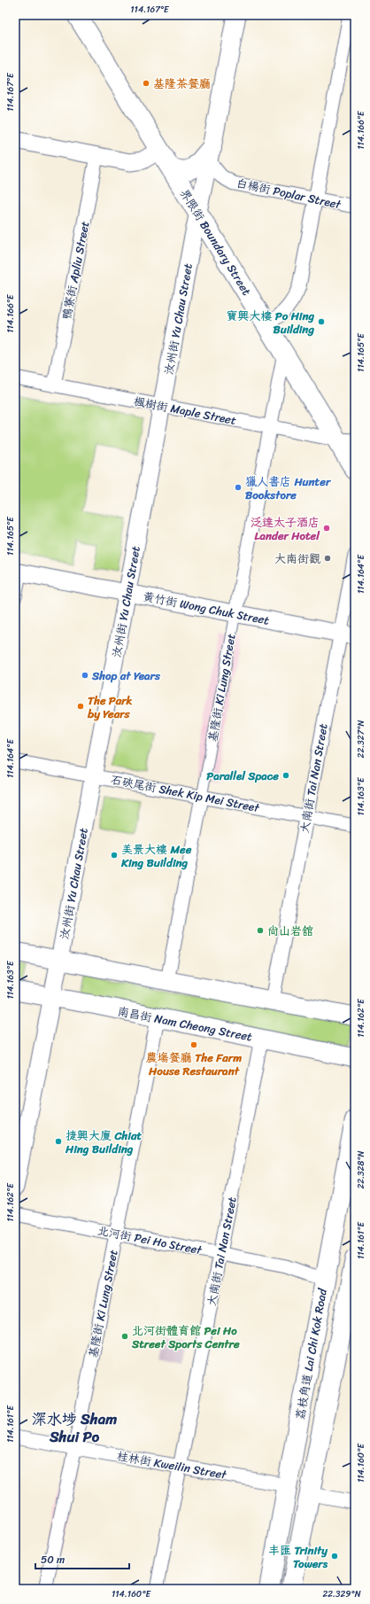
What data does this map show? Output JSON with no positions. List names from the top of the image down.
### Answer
{
  "streets": {
    "main road": [
      "界限街 Boundary Street",
      "汝州街 Yu Chau Street",
      "南昌街 Nam Cheong Street",
      "荔枝角道 Lai Chi Kok Road"
    ],
    "street": [
      "白楊街 Poplar Street",
      "鴨寮街 Apliu Street",
      "楓樹街 Maple Street",
      "黃竹街 Wong Chuk Street",
      "基隆街 Ki Lung Street",
      "大南街 Tai Nan Street",
      "石硤尾街 Shek Kip Mei Street",
      "北河街 Pei Ho Street",
      "桂林街 Kweilin Street"
    ]
  },
  "crossings": [
    ["白楊街 Poplar Street", "汝州街 Yu Chau Street"],
    ["界限街 Boundary Street", "汝州街 Yu Chau Street"],
    ["界限街 Boundary Street", "楓樹街 Maple Street"],
    ["界限街 Boundary Street", "基隆街 Ki Lung Street"],
    ["鴨寮街 Apliu Street", "楓樹街 Maple Street"],
    ["汝州街 Yu Chau Street", "楓樹街 Maple Street"],
    ["汝州街 Yu Chau Street", "黃竹街 Wong Chuk Street"],
    ["汝州街 Yu Chau Street", "石硤尾街 Shek Kip Mei Street"],
    ["汝州街 Yu Chau Street", "南昌街 Nam Cheong Street"],
    ["楓樹街 Maple Street", "基隆街 Ki Lung Street"],
    ["黃竹街 Wong Chuk Street", "基隆街 Ki Lung Street"],
    ["黃竹街 Wong Chuk Street", "大南街 Tai Nan Street"],
    ["基隆街 Ki Lung Street", "石硤尾街 Shek Kip Mei Street"],
    ["基隆街 Ki Lung Street", "南昌街 Nam Cheong Street"],
    ["基隆街 Ki Lung Street", "北河街 Pei Ho Street"],
    ["基隆街 Ki Lung Street", "桂林街 Kweilin Street"],
    ["大南街 Tai Nan Street", "石硤尾街 Shek Kip Mei Street"],
    ["大南街 Tai Nan Street", "南昌街 Nam Cheong Street"],
    ["大南街 Tai Nan Street", "北河街 Pei Ho Street"],
    ["大南街 Tai Nan Street", "桂林街 Kweilin Street"],
    ["北河街 Pei Ho Street", "荔枝角道 Lai Chi Kok Road"],
    ["荔枝角道 Lai Chi Kok Road", "桂林街 Kweilin Street"]
  ],
  "districts": ["深水埗 Sham Shui Po"],
  "places": [
    "基隆茶餐廳",
    "寶興大樓 Po Hing Building",
    "獵人書店 Hunter Bookstore",
    "泛達太子酒店 Lander Hotel",
    "大南街觀",
    "Shop at Years",
    "The Park by Years",
    "Parallel Space",
    "美景大樓 Mee King Building",
    "尚山岩舘",
    "農塲餐廳 The Farm House Restaurant",
    "捷興大廈 Chiat Hing Building",
    "北河街體育館 Pei Ho Street Sports Centre",
    "丰匯 Trinity Towers"
  ],
  "scale_bar": "50 m",
  "coordinates": [
    "114.167°E",
    "114.166°E",
    "114.165°E",
    "114.164°E",
    "22.327°N",
    "114.163°E",
    "114.162°E",
    "22.328°N",
    "114.161°E",
    "114.160°E",
    "22.329°N"
  ]
}
